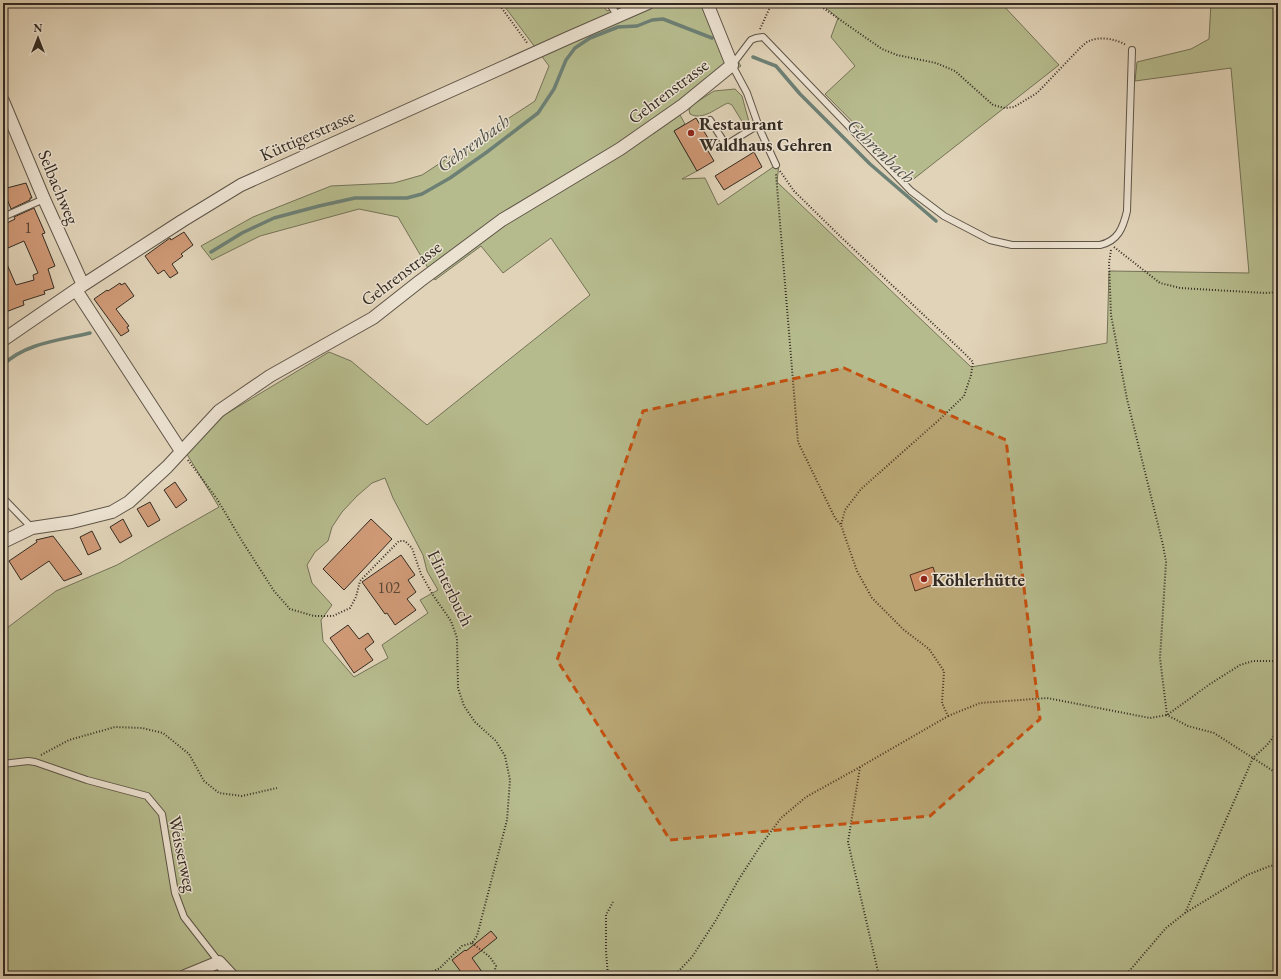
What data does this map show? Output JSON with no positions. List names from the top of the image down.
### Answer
{
  "streets": {
    "street": ["Gehrenstrasse", "Küttigerstrasse", "Selbachweg"],
    "lane": ["Weisserweg"],
    "path": ["Hinterbuch"]
  },
  "crossings": [
    ["Gehrenstrasse", "Selbachweg"],
    ["Gehrenstrasse", "Hinterbuch"],
    ["Küttigerstrasse", "Selbachweg"],
    ["Selbachweg", "Hinterbuch"]
  ],
  "water": ["Gehrenbach"],
  "places": ["Restaurant Waldhaus Gehren", "Köhlerhütte"],
  "house_numbers": ["1", "102"],
  "north": "top"
}
